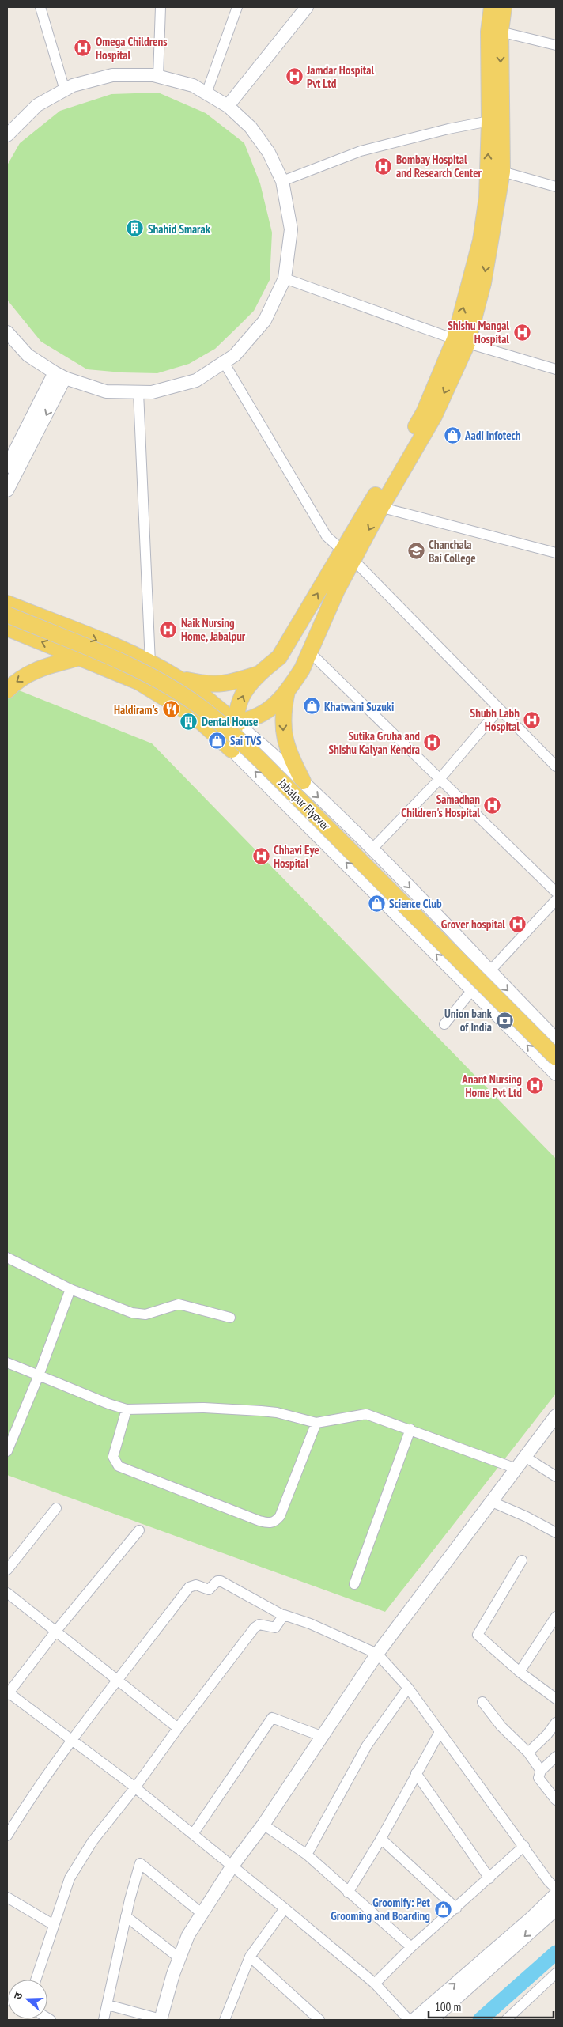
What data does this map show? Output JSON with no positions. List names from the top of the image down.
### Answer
{
  "streets": {
    "main road": ["Jabalpur Flyover"]
  },
  "places": {
    "hospital": [
      "Omega Childrens Hospital",
      "Jamdar Hospital Pvt Ltd",
      "Bombay Hospital and Research Center",
      "Shishu Mangal Hospital",
      "Naik Nursing Home, Jabalpur",
      "Shubh Labh Hospital",
      "Sutika Gruha and Shishu Kalyan Kendra",
      "Samadhan Children's Hospital",
      "Chhavi Eye Hospital",
      "Grover hospital",
      "Anant Nursing Home Pvt Ltd"
    ],
    "building": ["Shahid Smarak", "Dental House"],
    "shop": [
      "Aadi Infotech",
      "Khatwani Suzuki",
      "Sai TVS",
      "Science Club",
      "Groomify: Pet Grooming and Boarding"
    ],
    "school or university": ["Chanchala Bai College"],
    "restaurant": ["Haldiram's"],
    "bank": ["Union bank of India"]
  },
  "scale_bar": "100 m",
  "north": "left"
}
